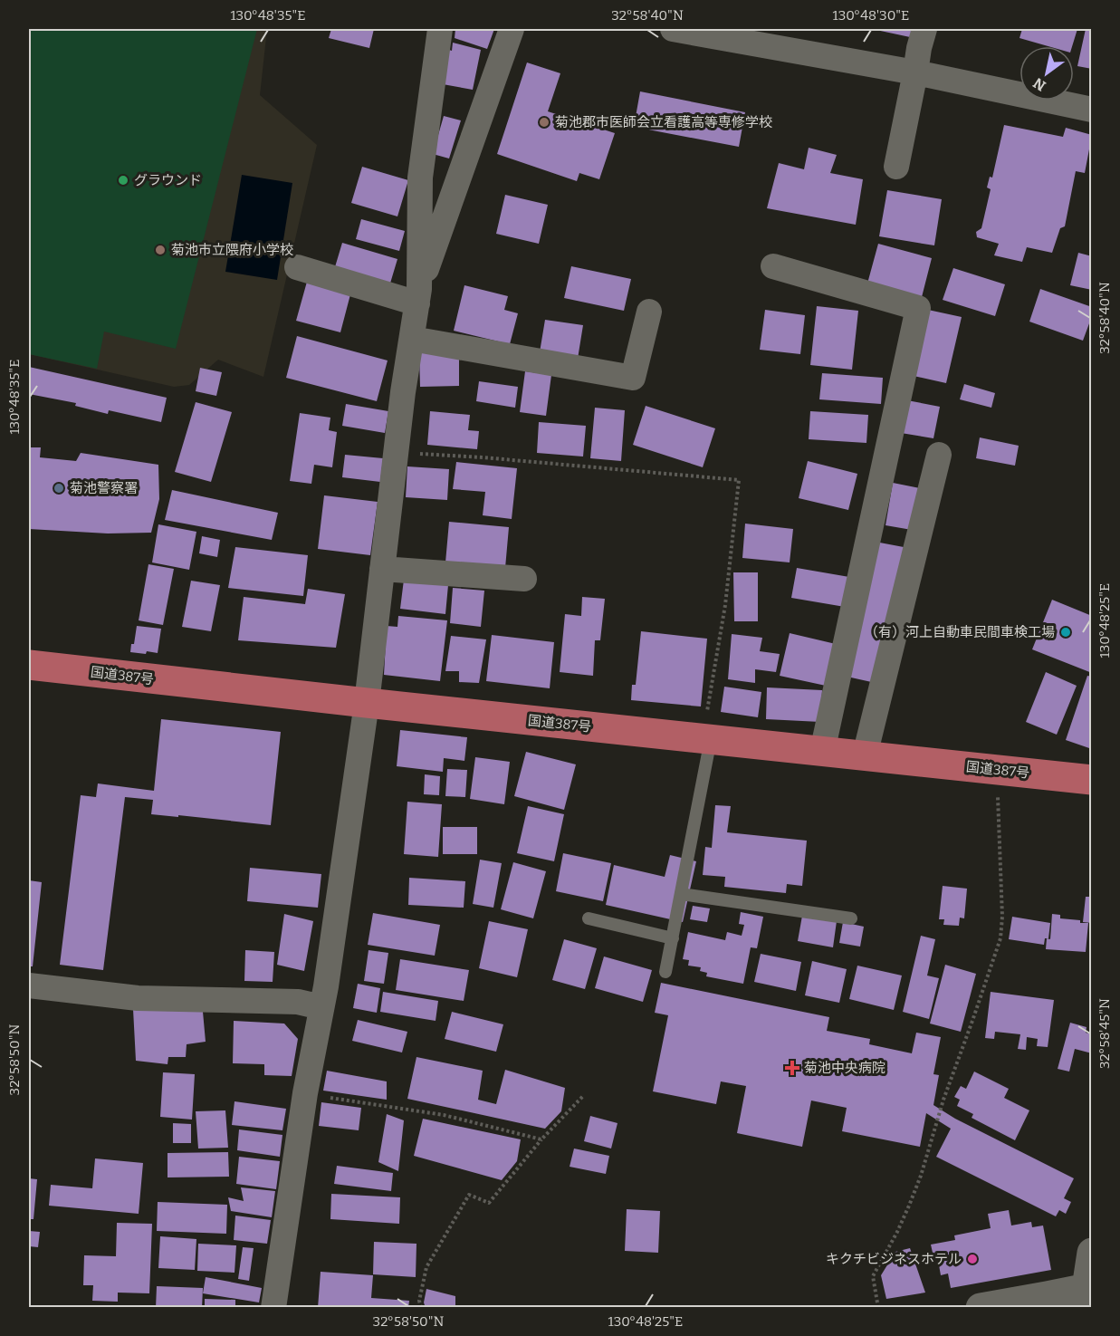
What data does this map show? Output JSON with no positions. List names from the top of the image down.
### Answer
{
  "streets": {
    "highway": ["国道387号"]
  },
  "places": {
    "other": [
      "菊池郡市医師会立看護高等専修学校",
      "グラウンド",
      "菊池市立隈府小学校",
      "菊池警察署",
      "（有）河上自動車民間車検工場",
      "キクチビジネスホテル"
    ],
    "health": ["菊池中央病院"]
  },
  "north": "bottom left",
  "coordinates": [
    "130°48'35\"E",
    "32°58'40\"N",
    "130°48'30\"E",
    "130°48'25\"E",
    "32°58'45\"N",
    "32°58'50\"N"
  ]
}
